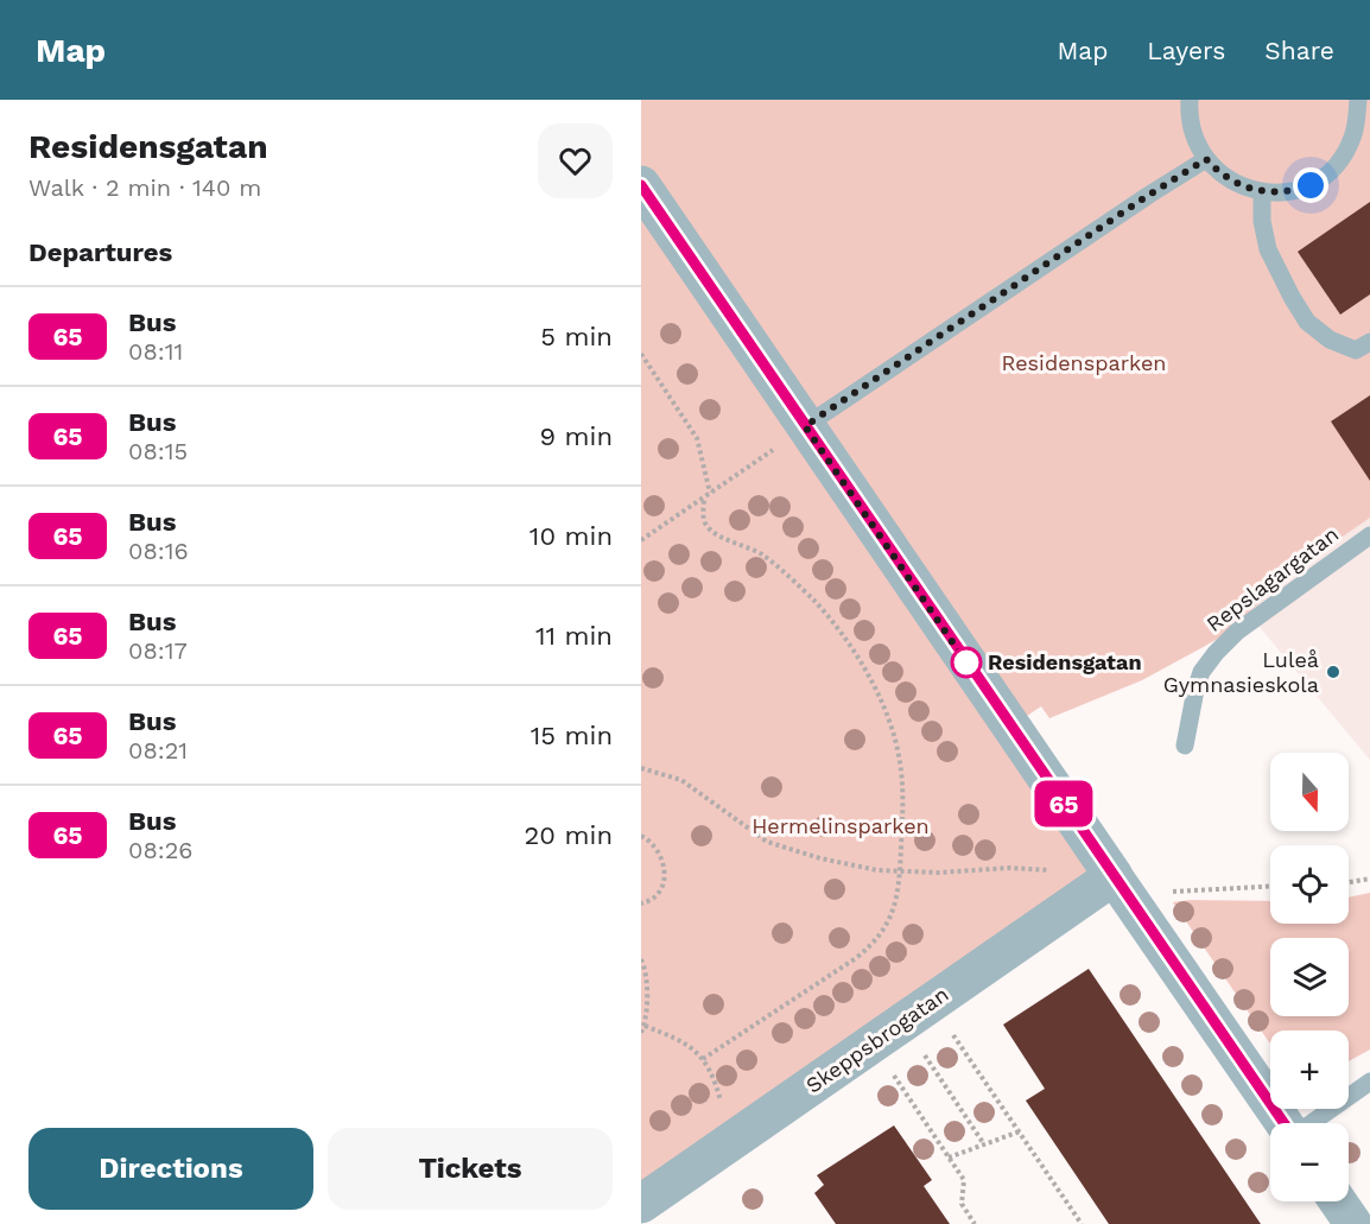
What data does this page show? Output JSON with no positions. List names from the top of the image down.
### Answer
{
  "streets": {
    "street": ["Skeppsbrogatan"],
    "lane": ["Repslagargatan"]
  },
  "parks": ["Residensparken", "Hermelinsparken"],
  "places": ["Residensgatan", "Luleå Gymnasieskola"],
  "lines": ["bus line 65"],
  "north": "bottom",
  "page": {
    "header": "Map",
    "nav": ["Map", "Layers", "Share"],
    "heading": [
      ["Residensgatan", "Walk · 2 min · 140 m"],
      "Departures"
    ],
    "on_map": "65",
    "list": [
      {
        "mark": "65",
        "name": "Bus",
        "note": "08:11",
        "value": "5 min"
      },
      {
        "mark": "65",
        "name": "Bus",
        "note": "08:15",
        "value": "9 min"
      },
      {
        "mark": "65",
        "name": "Bus",
        "note": "08:16",
        "value": "10 min"
      },
      {
        "mark": "65",
        "name": "Bus",
        "note": "08:17",
        "value": "11 min"
      },
      {
        "mark": "65",
        "name": "Bus",
        "note": "08:21",
        "value": "15 min"
      },
      {
        "mark": "65",
        "name": "Bus",
        "note": "08:26",
        "value": "20 min"
      }
    ],
    "map_buttons": ["+", "−"],
    "buttons": ["Directions", "Tickets"]
  }
}
